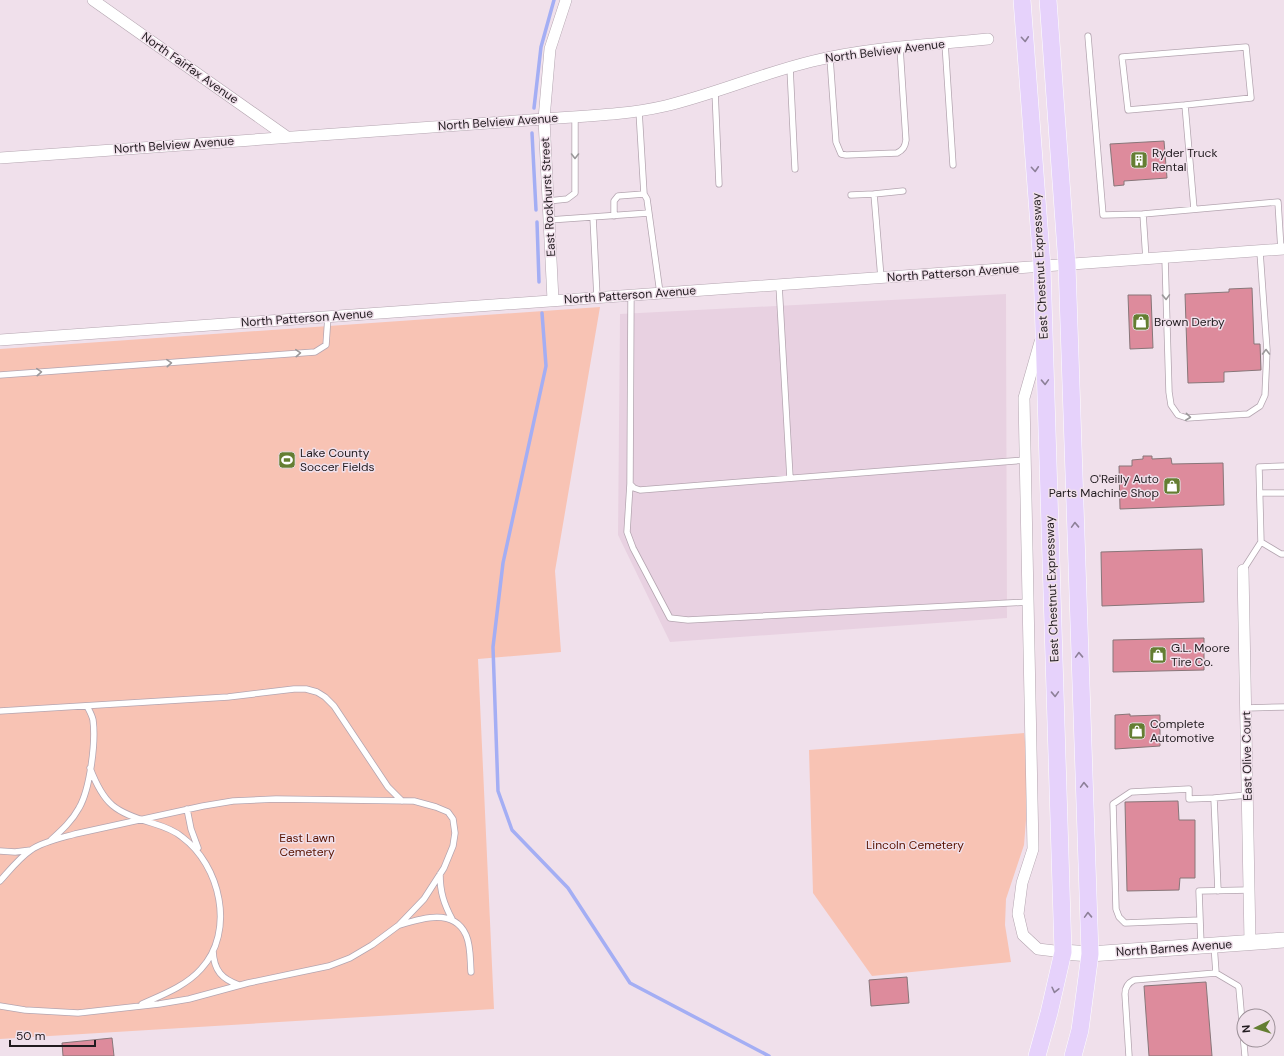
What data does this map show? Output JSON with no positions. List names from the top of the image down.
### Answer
{
  "streets": {
    "main road": ["East Chestnut Expressway"],
    "street": [
      "North Belview Avenue",
      "North Fairfax Avenue",
      "East Rockhurst Street",
      "North Patterson Avenue",
      "East Olive Court",
      "North Barnes Avenue"
    ]
  },
  "crossings": [
    ["North Belview Avenue", "North Fairfax Avenue"],
    ["North Belview Avenue", "East Rockhurst Street"],
    ["East Rockhurst Street", "North Patterson Avenue"],
    ["East Chestnut Expressway", "North Patterson Avenue"],
    ["East Chestnut Expressway", "North Barnes Avenue"],
    ["East Olive Court", "North Barnes Avenue"]
  ],
  "parks": ["East Lawn Cemetery", "Lincoln Cemetery"],
  "places": {
    "building": ["Ryder Truck Rental"],
    "shop": [
      "Brown Derby",
      "O'Reilly Auto Parts Machine Shop",
      "G.L. Moore Tire Co.",
      "Complete Automotive"
    ],
    "sports": ["Lake County Soccer Fields"]
  },
  "scale_bar": "50 m",
  "north": "left"
}
